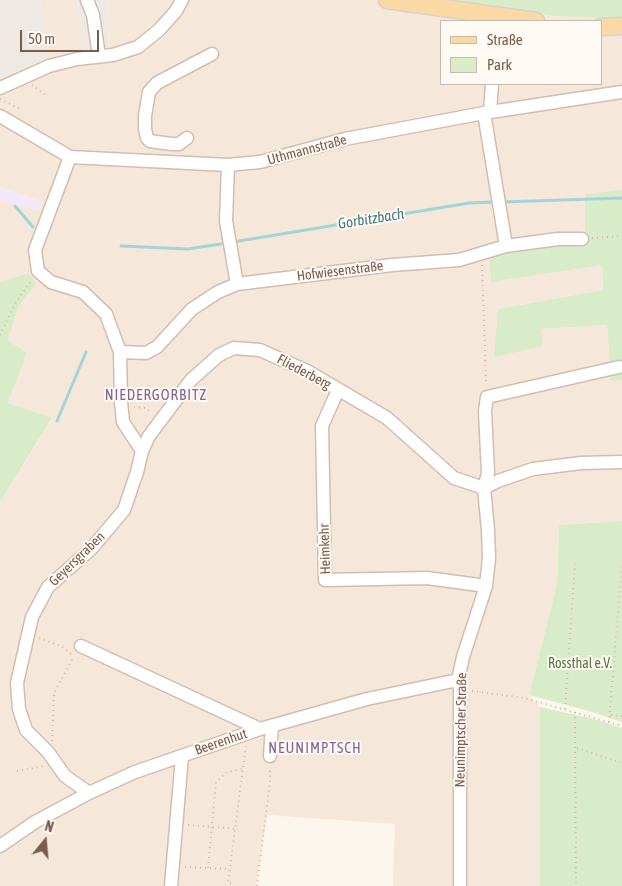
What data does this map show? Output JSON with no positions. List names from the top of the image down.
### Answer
{
  "streets": {
    "street": [
      "Uthmannstraße",
      "Hofwiesenstraße",
      "Fliederberg",
      "Heimkehr",
      "Geyersgraben",
      "Neunimptscher Straße",
      "Beerenhut"
    ]
  },
  "crossings": [
    ["Fliederberg", "Heimkehr"],
    ["Fliederberg", "Geyersgraben"],
    ["Fliederberg", "Neunimptscher Straße"],
    ["Heimkehr", "Neunimptscher Straße"],
    ["Geyersgraben", "Beerenhut"],
    ["Neunimptscher Straße", "Beerenhut"]
  ],
  "districts": ["NIEDERGORBITZ", "NEUNIMPTSCH"],
  "water": ["Gorbitzbach"],
  "parks": ["Rossthal e.V."],
  "legend": ["Straße", "Park"],
  "scale_bar": "50 m",
  "north": "top"
}
